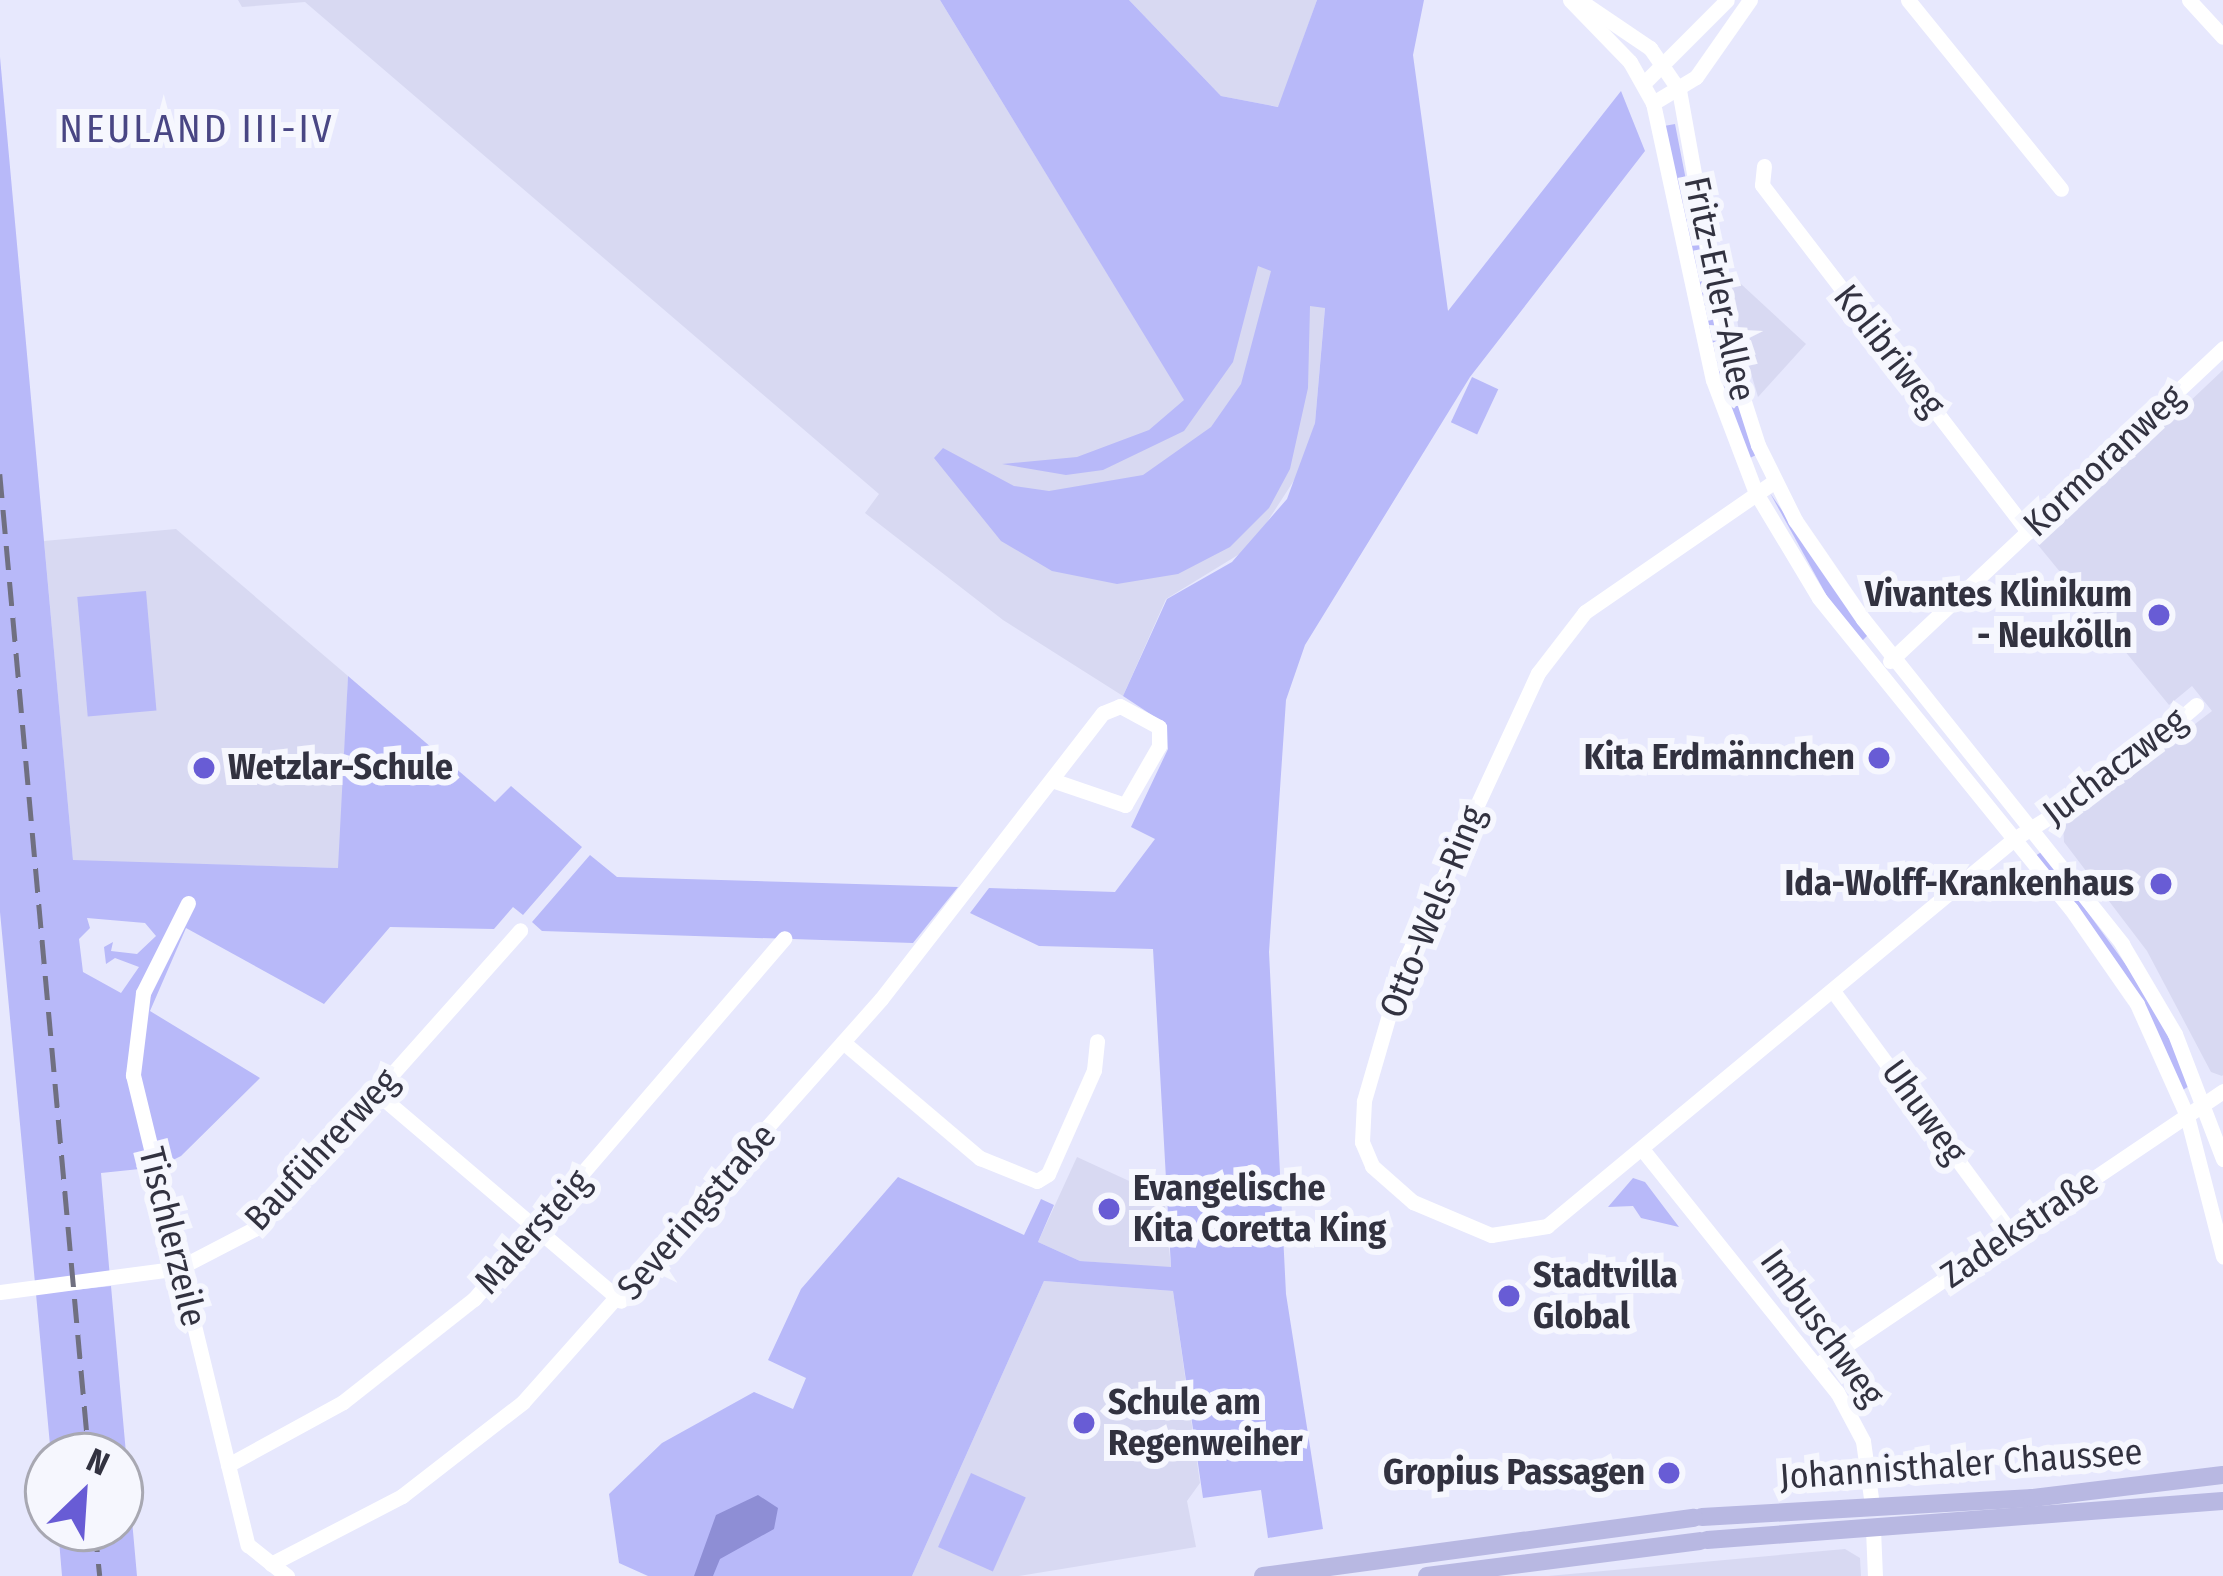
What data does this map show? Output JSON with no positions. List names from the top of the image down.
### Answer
{
  "streets": {
    "main road": ["Imbuschweg", "Johannisthaler Chaussee"],
    "street": [
      "Fritz-Erler-Allee",
      "Kolibriweg",
      "Kormoranweg",
      "Juchaczweg",
      "Otto-Wels-Ring",
      "Uhuweg",
      "Bauführerweg",
      "Severingstraße",
      "Zadekstraße",
      "Malersteig",
      "Tischlerzeile"
    ]
  },
  "crossings": [
    ["Fritz-Erler-Allee", "Kormoranweg"],
    ["Fritz-Erler-Allee", "Juchaczweg"],
    ["Fritz-Erler-Allee", "Otto-Wels-Ring"],
    ["Fritz-Erler-Allee", "Zadekstraße"],
    ["Kolibriweg", "Kormoranweg"],
    ["Otto-Wels-Ring", "Uhuweg"],
    ["Otto-Wels-Ring", "Imbuschweg"],
    ["Uhuweg", "Zadekstraße"],
    ["Bauführerweg", "Tischlerzeile"],
    ["Severingstraße", "Tischlerzeile"],
    ["Zadekstraße", "Imbuschweg"],
    ["Malersteig", "Tischlerzeile"],
    ["Imbuschweg", "Johannisthaler Chaussee"]
  ],
  "districts": ["NEULAND III-IV"],
  "places": [
    "Vivantes Klinikum - Neukölln",
    "Kita Erdmännchen",
    "Wetzlar-Schule",
    "Ida-Wolff-Krankenhaus",
    "Evangelische Kita Coretta King",
    "Stadtvilla Global",
    "Schule am Regenweiher",
    "Gropius Passagen"
  ],
  "north": "top right"
}
